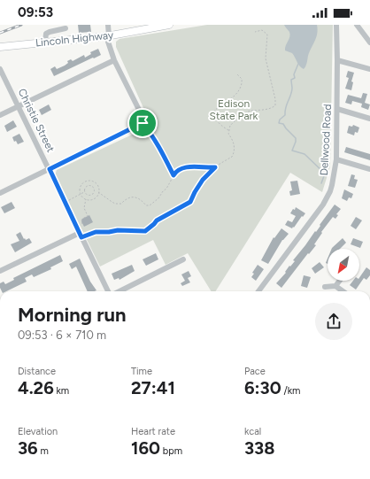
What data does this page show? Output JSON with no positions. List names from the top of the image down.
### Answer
{
  "streets": {
    "main road": ["Lincoln Highway"],
    "street": ["Christie Street", "Dellwood Road"]
  },
  "parks": ["Edison State Park"],
  "north": "bottom left",
  "page": {
    "status": "09:53",
    "heading": ["Morning run", "09:53 · 6 × 710 m"],
    "stats": [
      ["Distance", "4.26 km"],
      ["Time", "27:41"],
      ["Pace", "6:30 /km"],
      ["Elevation", "36 m"],
      ["Heart rate", "160 bpm"],
      ["kcal", "338"]
    ]
  }
}
